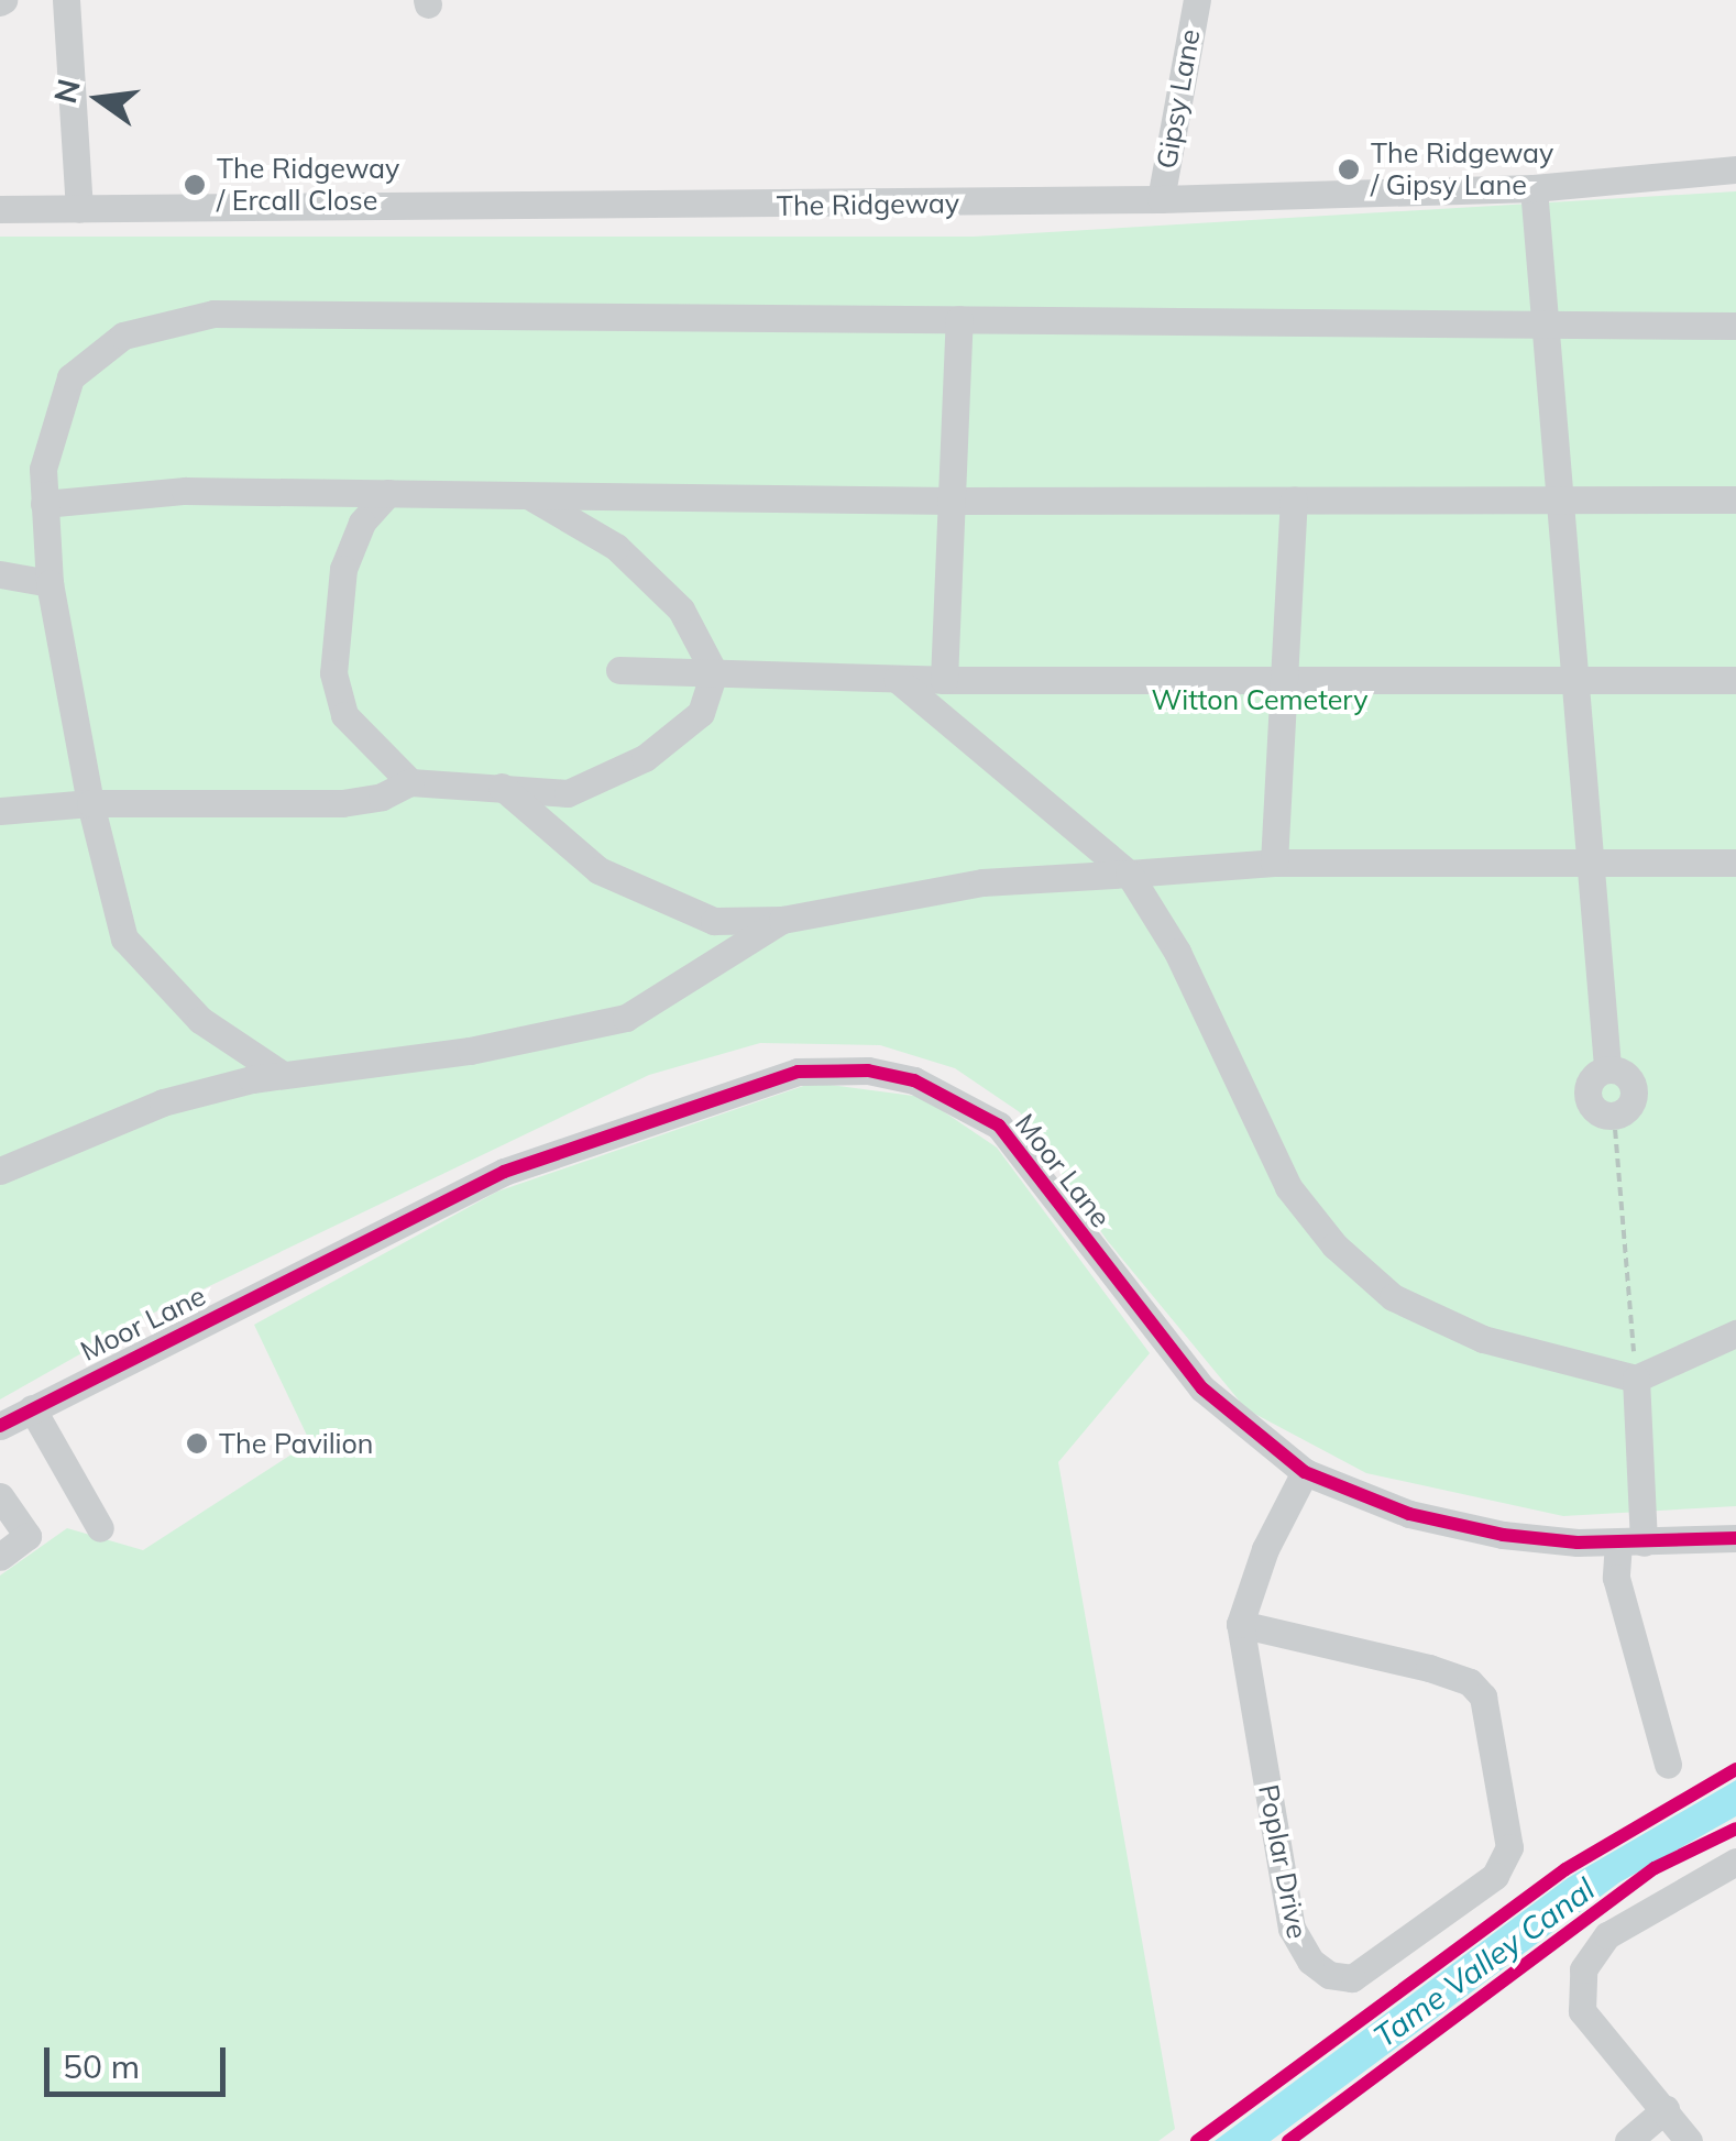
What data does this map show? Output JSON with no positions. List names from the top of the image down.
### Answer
{
  "streets": {
    "street": [
      "Gipsy Lane",
      "The Ridgeway",
      "Moor Lane",
      "Poplar Drive"
    ]
  },
  "crossings": [
    ["Gipsy Lane", "The Ridgeway"],
    ["Moor Lane", "Poplar Drive"]
  ],
  "water": ["Tame Valley Canal"],
  "parks": ["Witton Cemetery"],
  "places": ["The Ridgeway / Gipsy Lane", "The Ridgeway / Ercall Close", "The Pavilion"],
  "scale_bar": "50 m",
  "north": "left"
}
